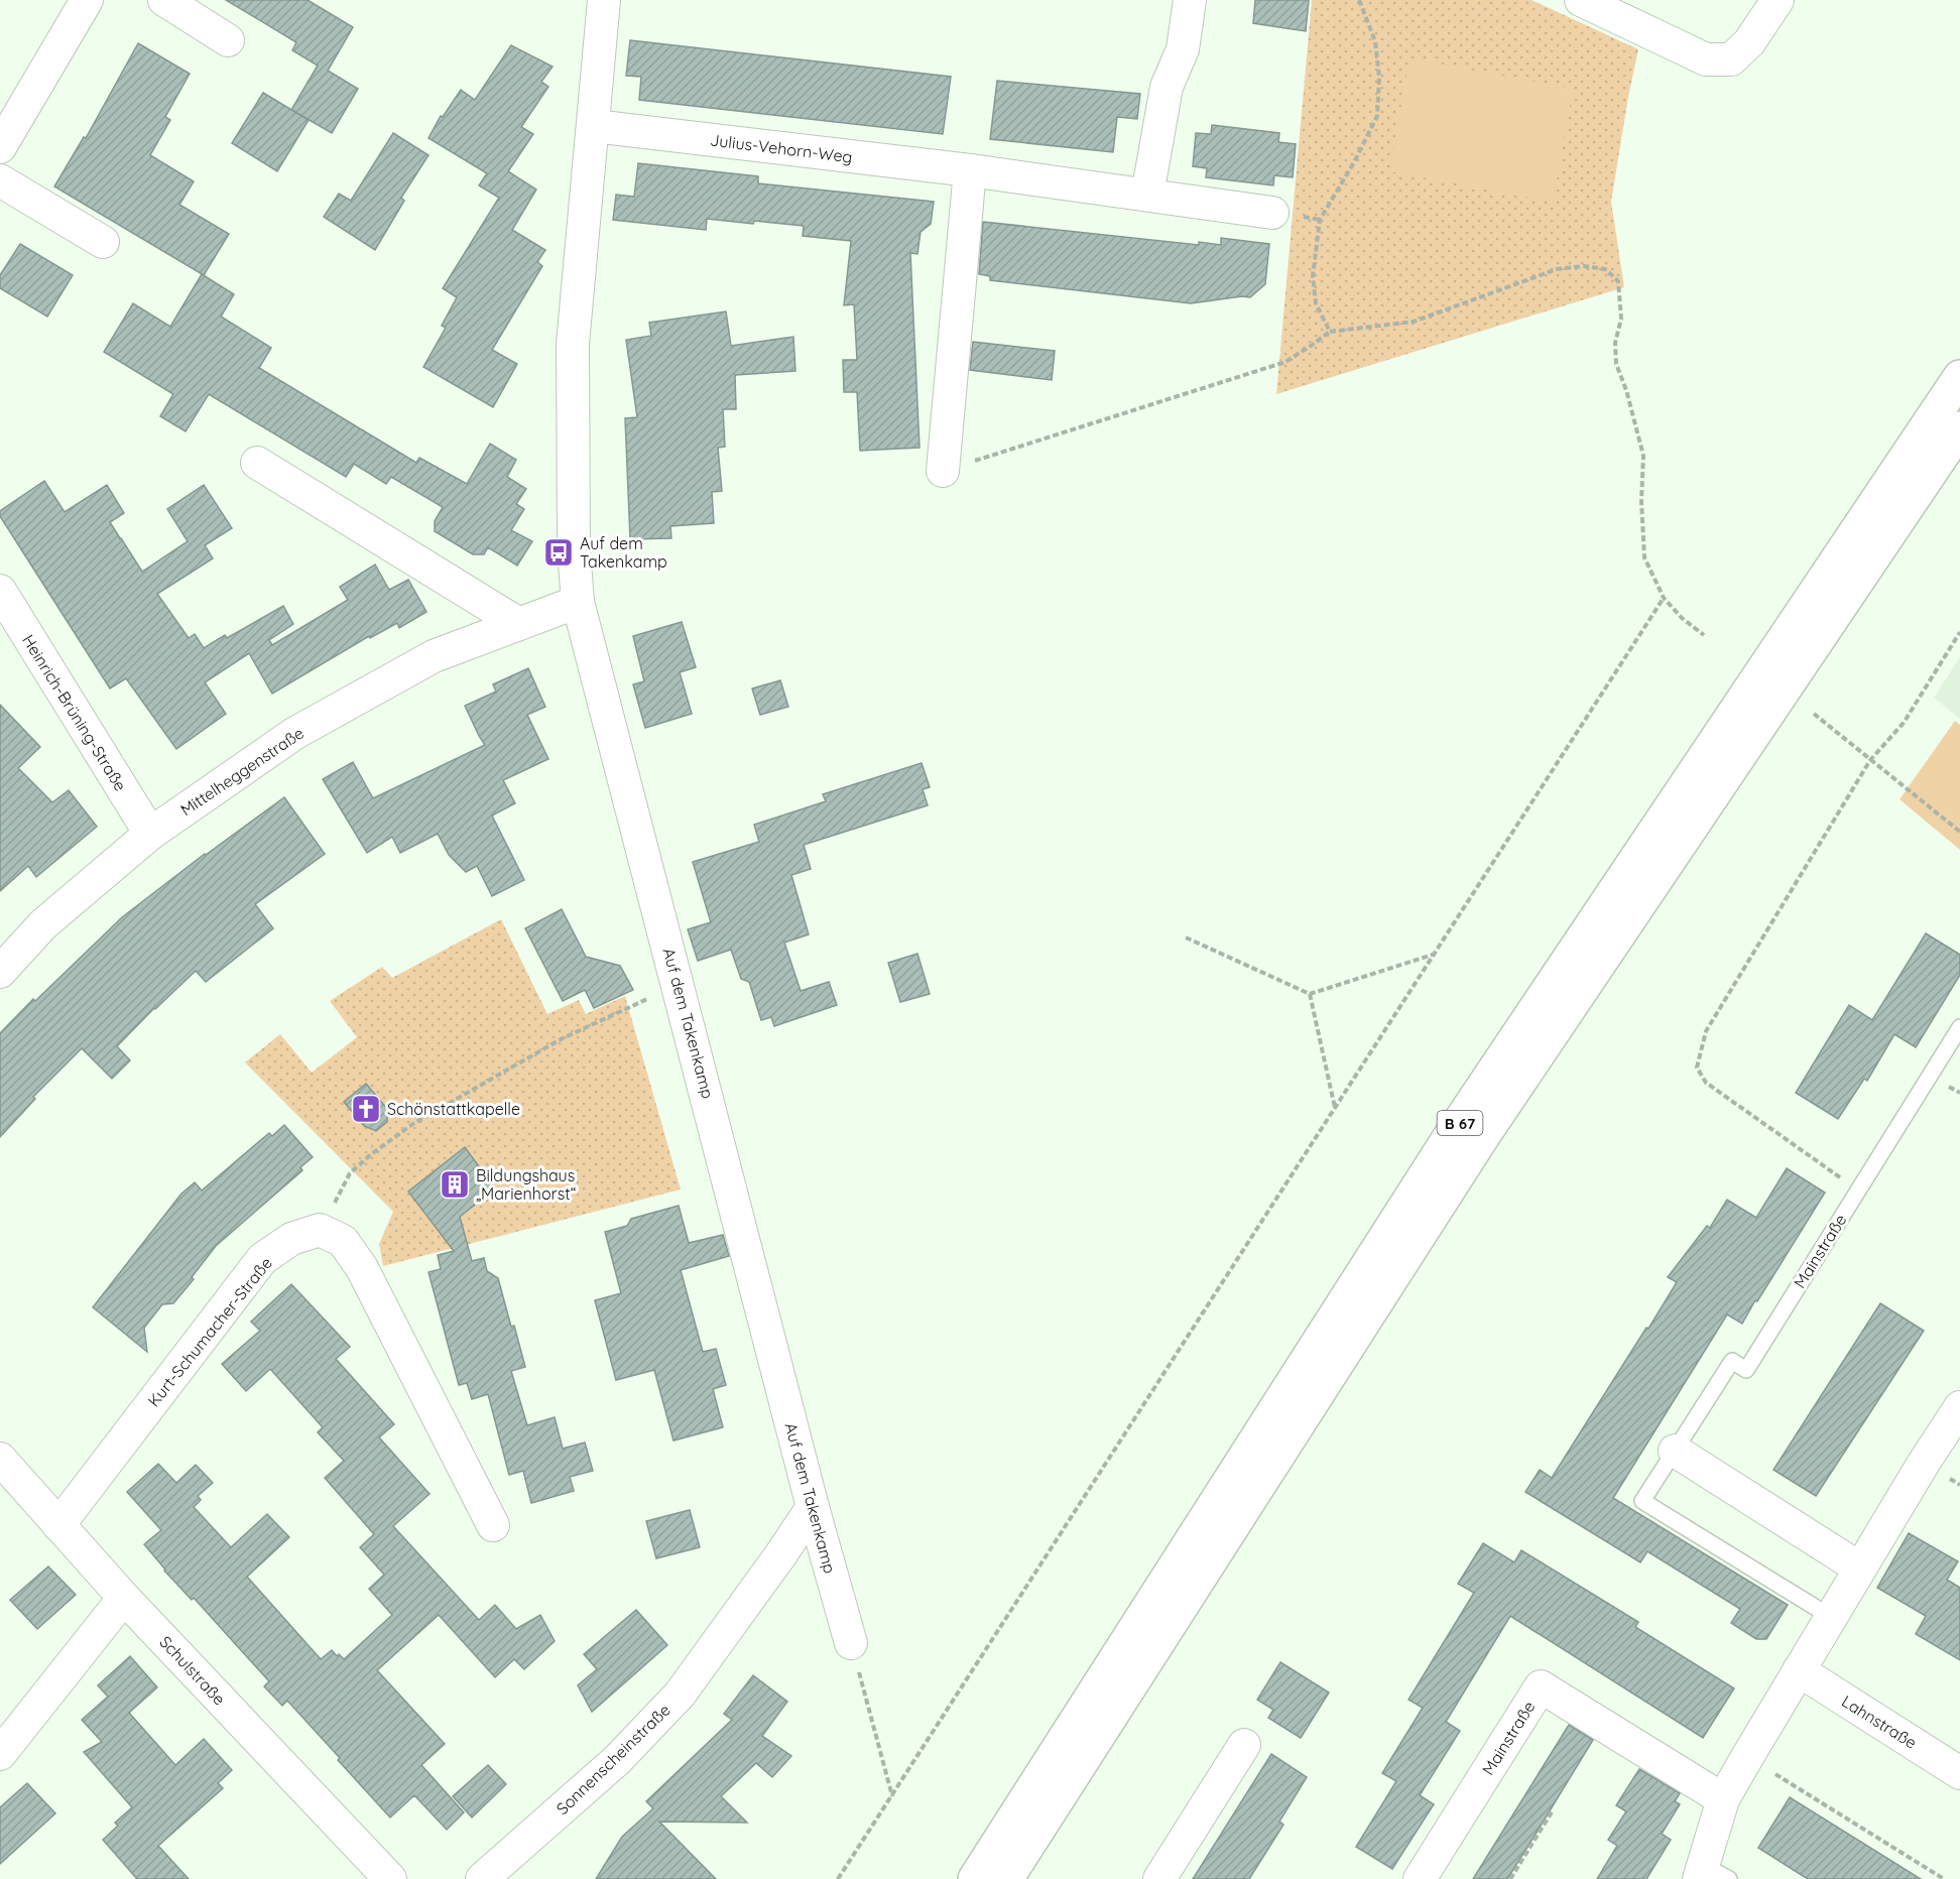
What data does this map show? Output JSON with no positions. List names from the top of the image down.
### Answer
{
  "streets": {
    "highway": ["B 67"],
    "street": [
      "Julius-Vehorn-Weg",
      "Heinrich-Brüning-Straße",
      "Mittelheggenstraße",
      "Auf dem Takenkamp",
      "Mainstraße",
      "Kurt-Schumacher-Straße",
      "Schulstraße",
      "Lahnstraße",
      "Sonnenscheinstraße"
    ]
  },
  "crossings": [
    ["Julius-Vehorn-Weg", "Auf dem Takenkamp"],
    ["Heinrich-Brüning-Straße", "Mittelheggenstraße"],
    ["Mittelheggenstraße", "Auf dem Takenkamp"],
    ["Auf dem Takenkamp", "Sonnenscheinstraße"],
    ["Kurt-Schumacher-Straße", "Schulstraße"]
  ],
  "places": {
    "bus stop": ["Auf dem Takenkamp"],
    "church": ["Schönstattkapelle"],
    "building": ["Bildungshaus „Marienhorst“"]
  }
}
